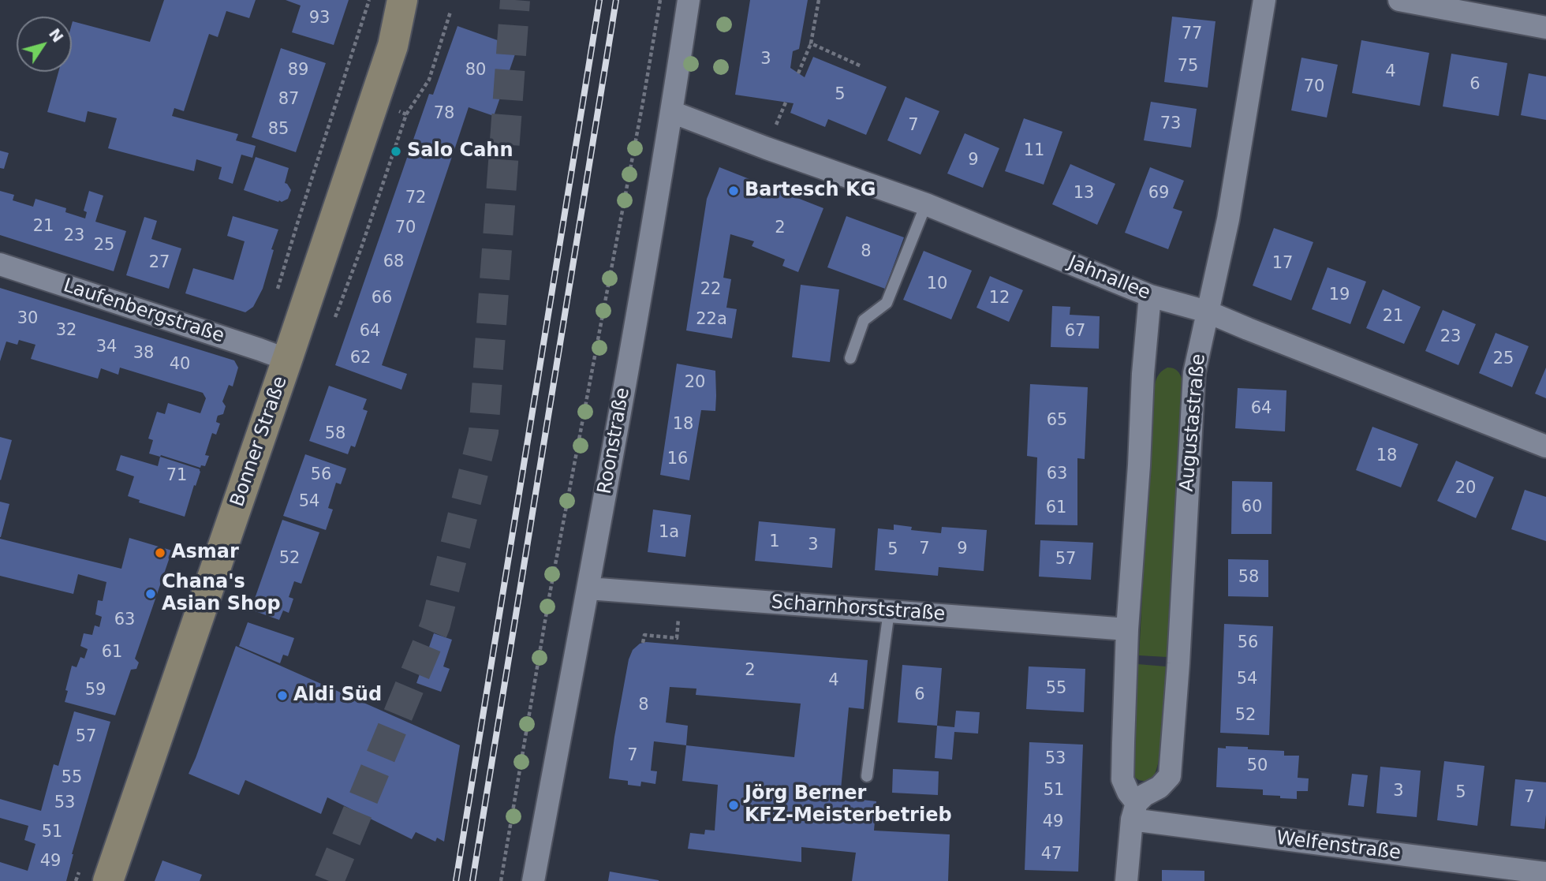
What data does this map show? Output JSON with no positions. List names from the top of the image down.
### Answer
{
  "streets": {
    "main road": ["Bonner Straße"],
    "street": [
      "Jahnallee",
      "Laufenbergstraße",
      "Augustastraße",
      "Roonstraße",
      "Scharnhorststraße",
      "Welfenstraße"
    ]
  },
  "crossings": [
    ["Jahnallee", "Augustastraße"],
    ["Jahnallee", "Roonstraße"],
    ["Laufenbergstraße", "Bonner Straße"],
    ["Augustastraße", "Welfenstraße"],
    ["Roonstraße", "Scharnhorststraße"]
  ],
  "places": [
    "Salo Cahn",
    "Bartesch KG",
    "Asmar",
    "Chana's Asian Shop",
    "Aldi Süd",
    "Jörg Berner KFZ-Meisterbetrieb"
  ],
  "house_numbers": [
    "93",
    "77",
    "3",
    "75",
    "89",
    "80",
    "4",
    "6",
    "70",
    "5",
    "87",
    "78",
    "73",
    "7",
    "85",
    "11",
    "9",
    "13",
    "69",
    "72",
    "21",
    "70",
    "2",
    "23",
    "25",
    "8",
    "68",
    "27",
    "17",
    "10",
    "22",
    "19",
    "66",
    "12",
    "21",
    "30",
    "22a",
    "32",
    "64",
    "67",
    "23",
    "34",
    "38",
    "62",
    "25",
    "40",
    "20",
    "64",
    "65",
    "18",
    "58",
    "18",
    "16",
    "63",
    "56",
    "71",
    "20",
    "54",
    "60",
    "61",
    "1a",
    "1",
    "3",
    "7",
    "9",
    "5",
    "52",
    "57",
    "58",
    "63",
    "56",
    "61",
    "2",
    "54",
    "4",
    "55",
    "59",
    "6",
    "8",
    "52",
    "57",
    "7",
    "53",
    "50",
    "55",
    "51",
    "3",
    "5",
    "7",
    "53",
    "49",
    "51",
    "47",
    "49"
  ],
  "north": "top right"
}
